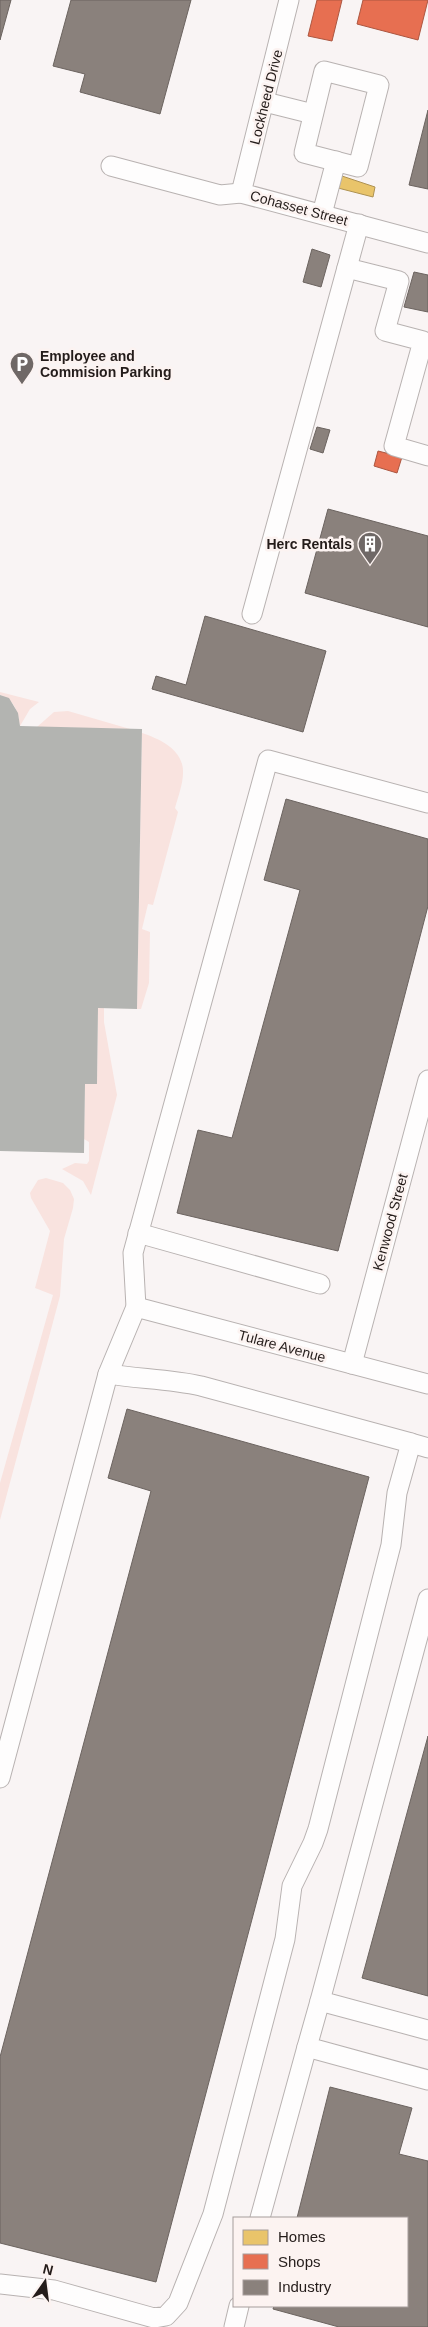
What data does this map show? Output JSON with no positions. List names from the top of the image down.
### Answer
{
  "streets": {
    "street": [
      "Lockheed Drive",
      "Cohasset Street",
      "Kenwood Street",
      "Tulare Avenue"
    ]
  },
  "crossings": [
    ["Lockheed Drive", "Cohasset Street"],
    ["Kenwood Street", "Tulare Avenue"]
  ],
  "places": {
    "parking": ["Employee and Commision Parking"],
    "building": ["Herc Rentals"]
  },
  "legend": ["Homes", "Shops", "Industry"],
  "north": "top"
}
